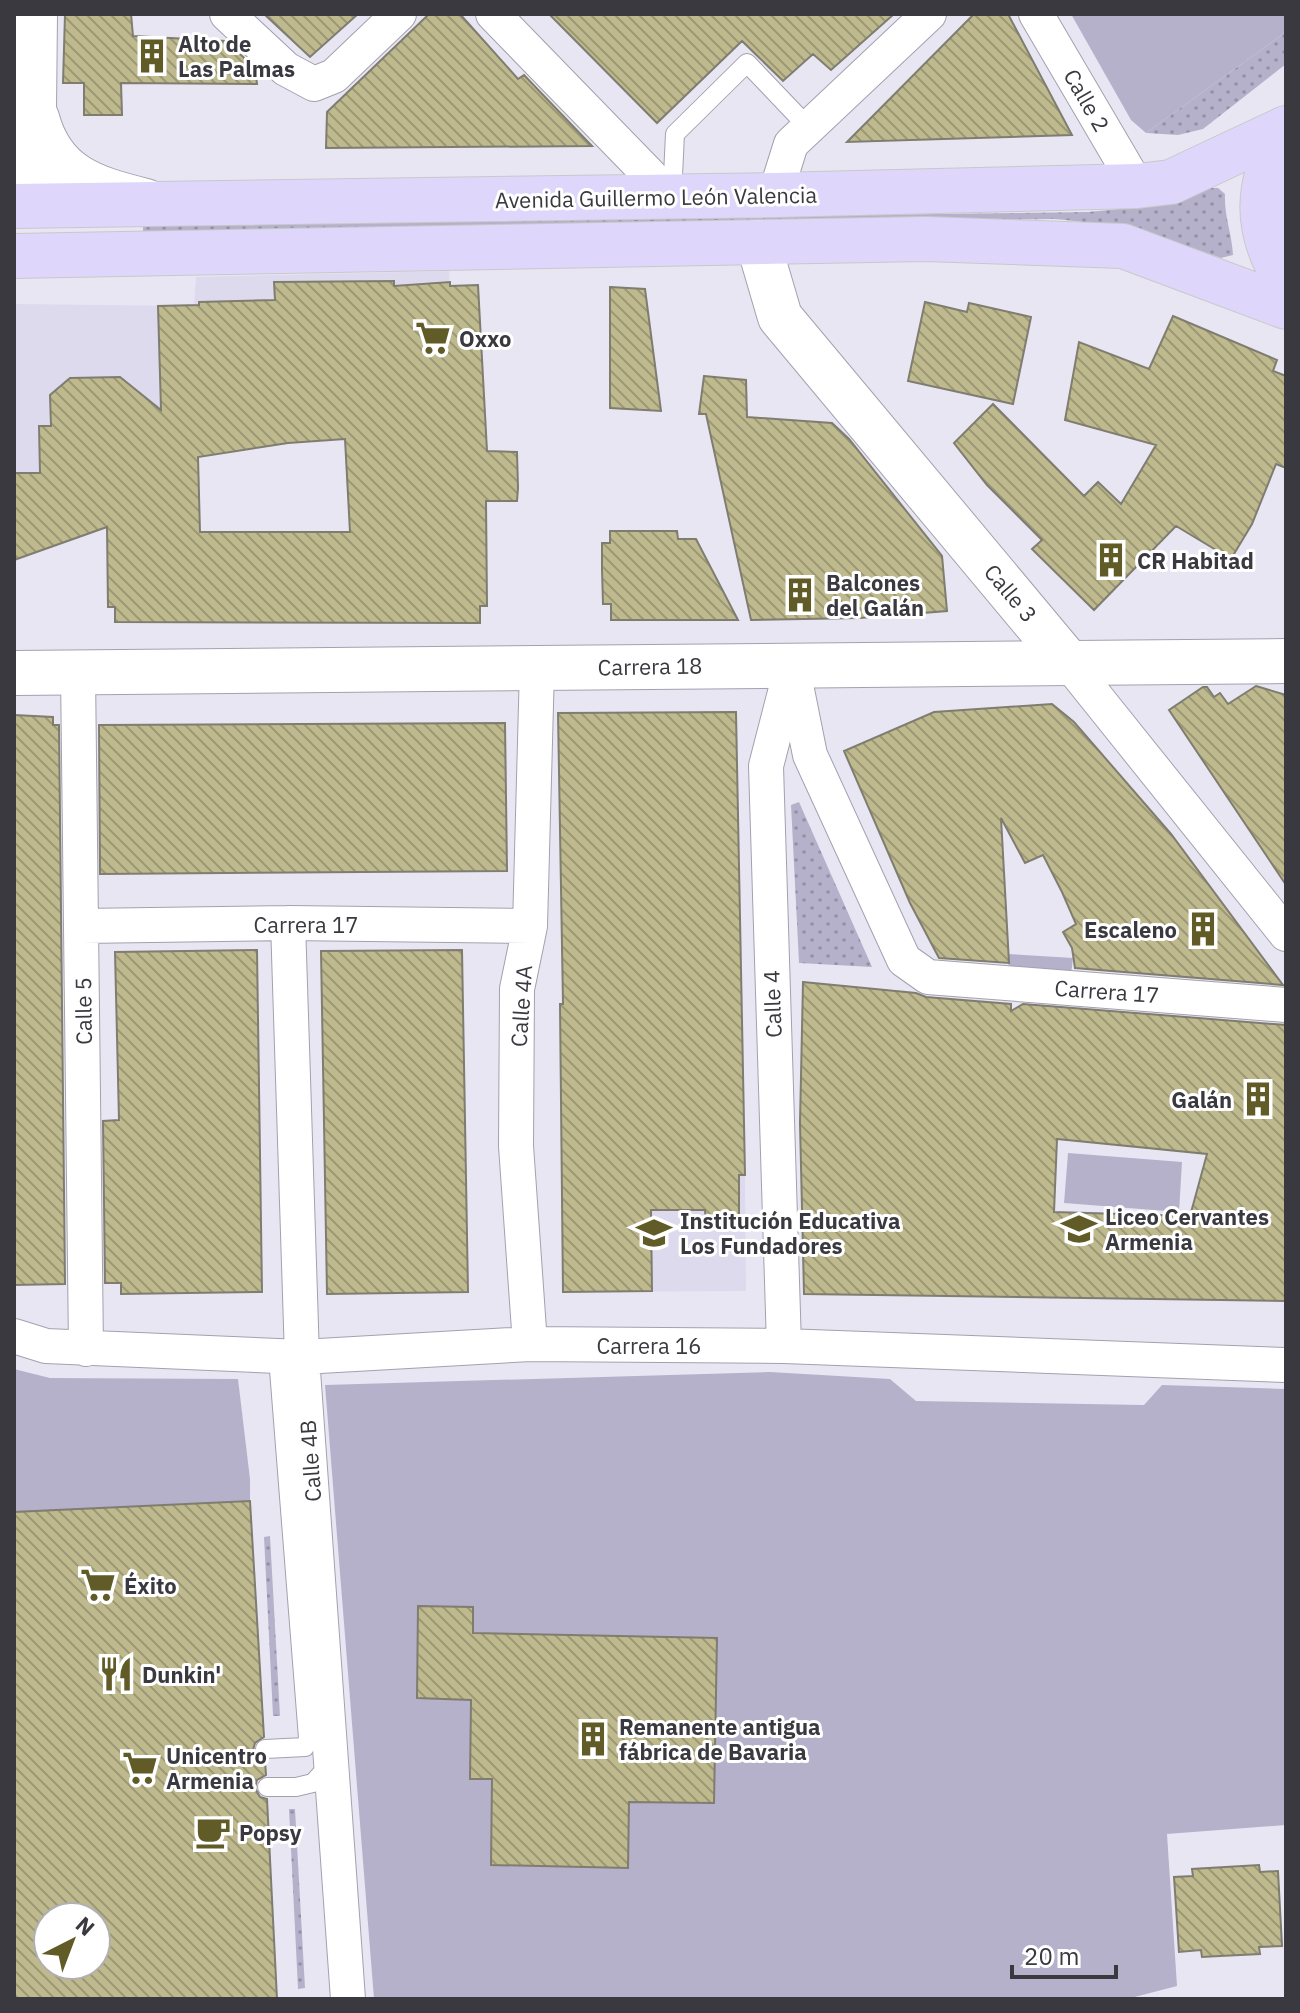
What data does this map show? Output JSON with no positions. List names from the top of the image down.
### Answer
{
  "streets": {
    "main road": ["Avenida Guillermo León Valencia"],
    "street": [
      "Calle 2",
      "Calle 3",
      "Carrera 18",
      "Carrera 17",
      "Calle 4",
      "Calle 4A",
      "Calle 5",
      "Carrera 16",
      "Calle 4B"
    ]
  },
  "crossings": [
    ["Calle 2", "Avenida Guillermo León Valencia"],
    ["Calle 3", "Carrera 18"],
    ["Carrera 18", "Calle 4"],
    ["Carrera 18", "Calle 4A"],
    ["Carrera 18", "Calle 5"],
    ["Carrera 17", "Calle 4A"],
    ["Carrera 17", "Calle 5"],
    ["Carrera 17", "Calle 4B"],
    ["Calle 4", "Carrera 16"],
    ["Calle 4A", "Carrera 16"],
    ["Calle 5", "Carrera 16"],
    ["Carrera 16", "Calle 4B"]
  ],
  "places": {
    "building": [
      "Alto de Las Palmas",
      "CR Habitad",
      "Balcones del Galán",
      "Escaleno",
      "Galán",
      "Remanente antigua fábrica de Bavaria"
    ],
    "supermarket": ["Oxxo", "Éxito", "Unicentro Armenia"],
    "school or university": ["Liceo Cervantes Armenia", "Institución Educativa Los Fundadores"],
    "restaurant": ["Dunkin'"],
    "cafe": ["Popsy"]
  },
  "scale_bar": "20 m",
  "north": "top right"
}
